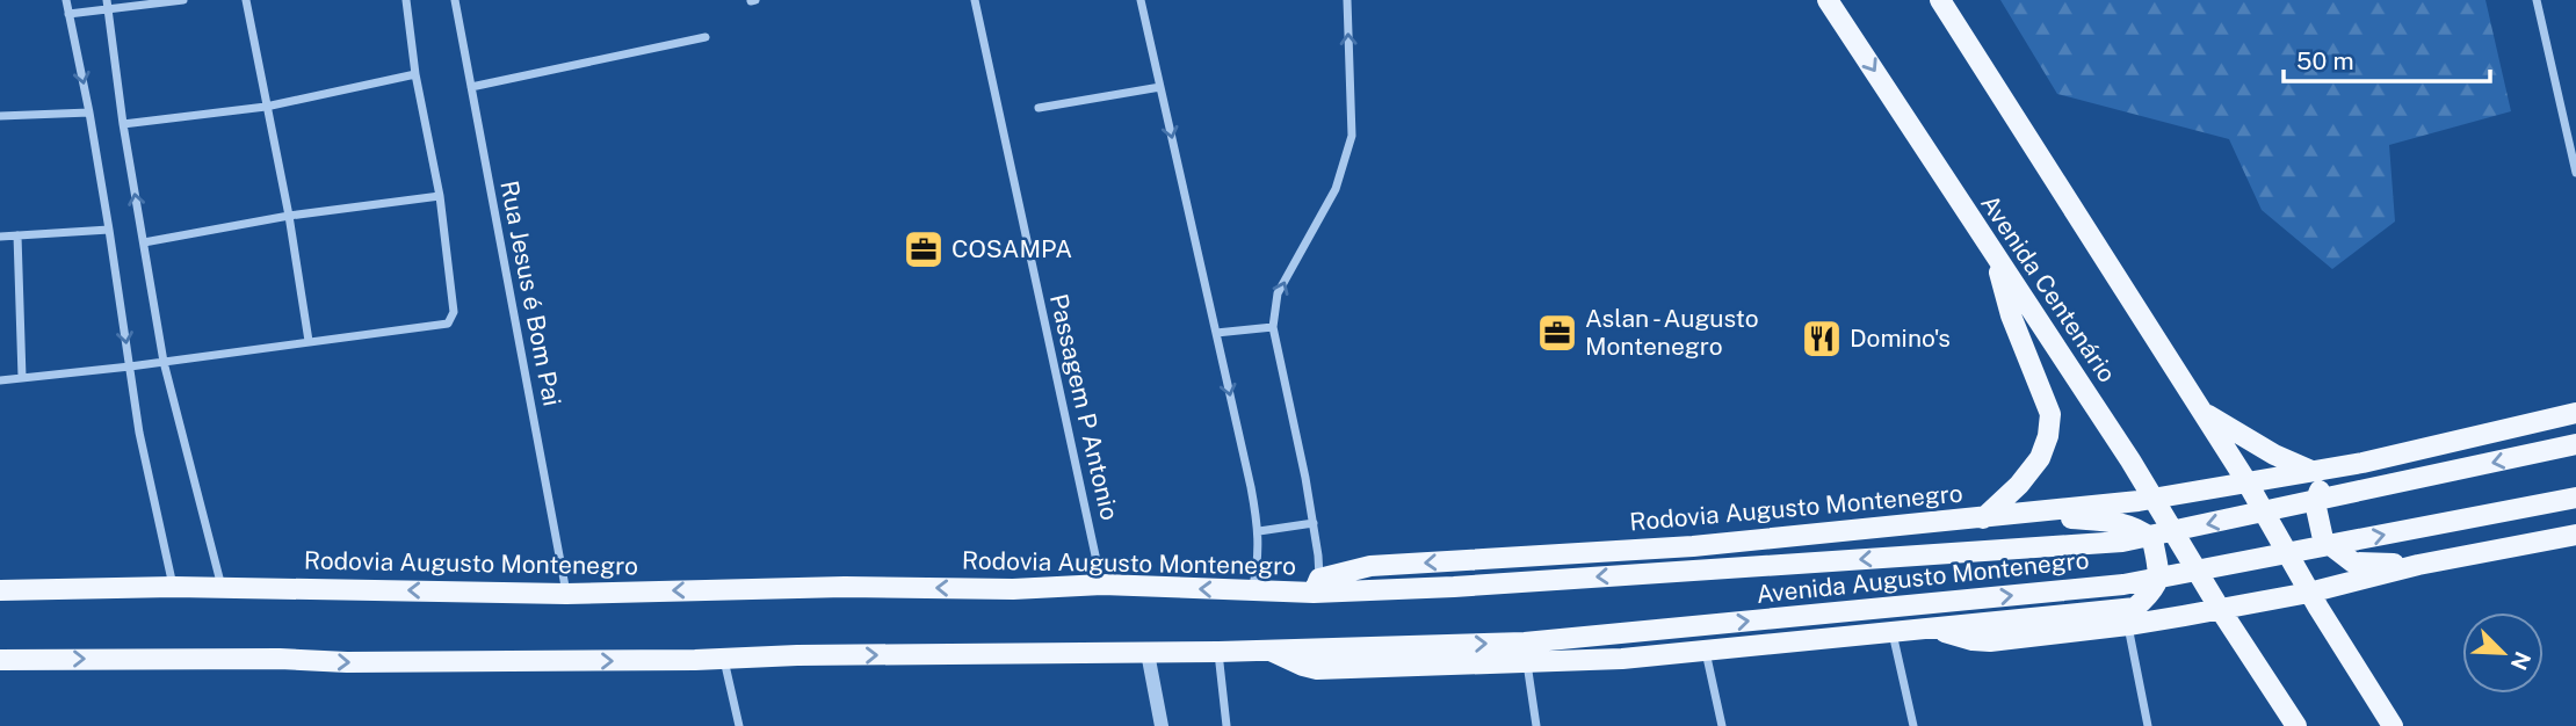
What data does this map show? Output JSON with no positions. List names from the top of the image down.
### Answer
{
  "streets": {
    "main road": ["Avenida Centenário", "Rodovia Augusto Montenegro", "Avenida Augusto Montenegro"],
    "street": ["Rua Jesus é Bom Pai", "Passagem P Antonio"]
  },
  "crossings": [
    ["Avenida Centenário", "Rodovia Augusto Montenegro"],
    ["Rua Jesus é Bom Pai", "Rodovia Augusto Montenegro"],
    ["Passagem P Antonio", "Rodovia Augusto Montenegro"],
    ["Rodovia Augusto Montenegro", "Avenida Augusto Montenegro"]
  ],
  "places": {
    "office": ["COSAMPA", "Aslan - Augusto Montenegro"],
    "restaurant": ["Domino's"]
  },
  "scale_bar": "50 m",
  "north": "bottom right"
}
